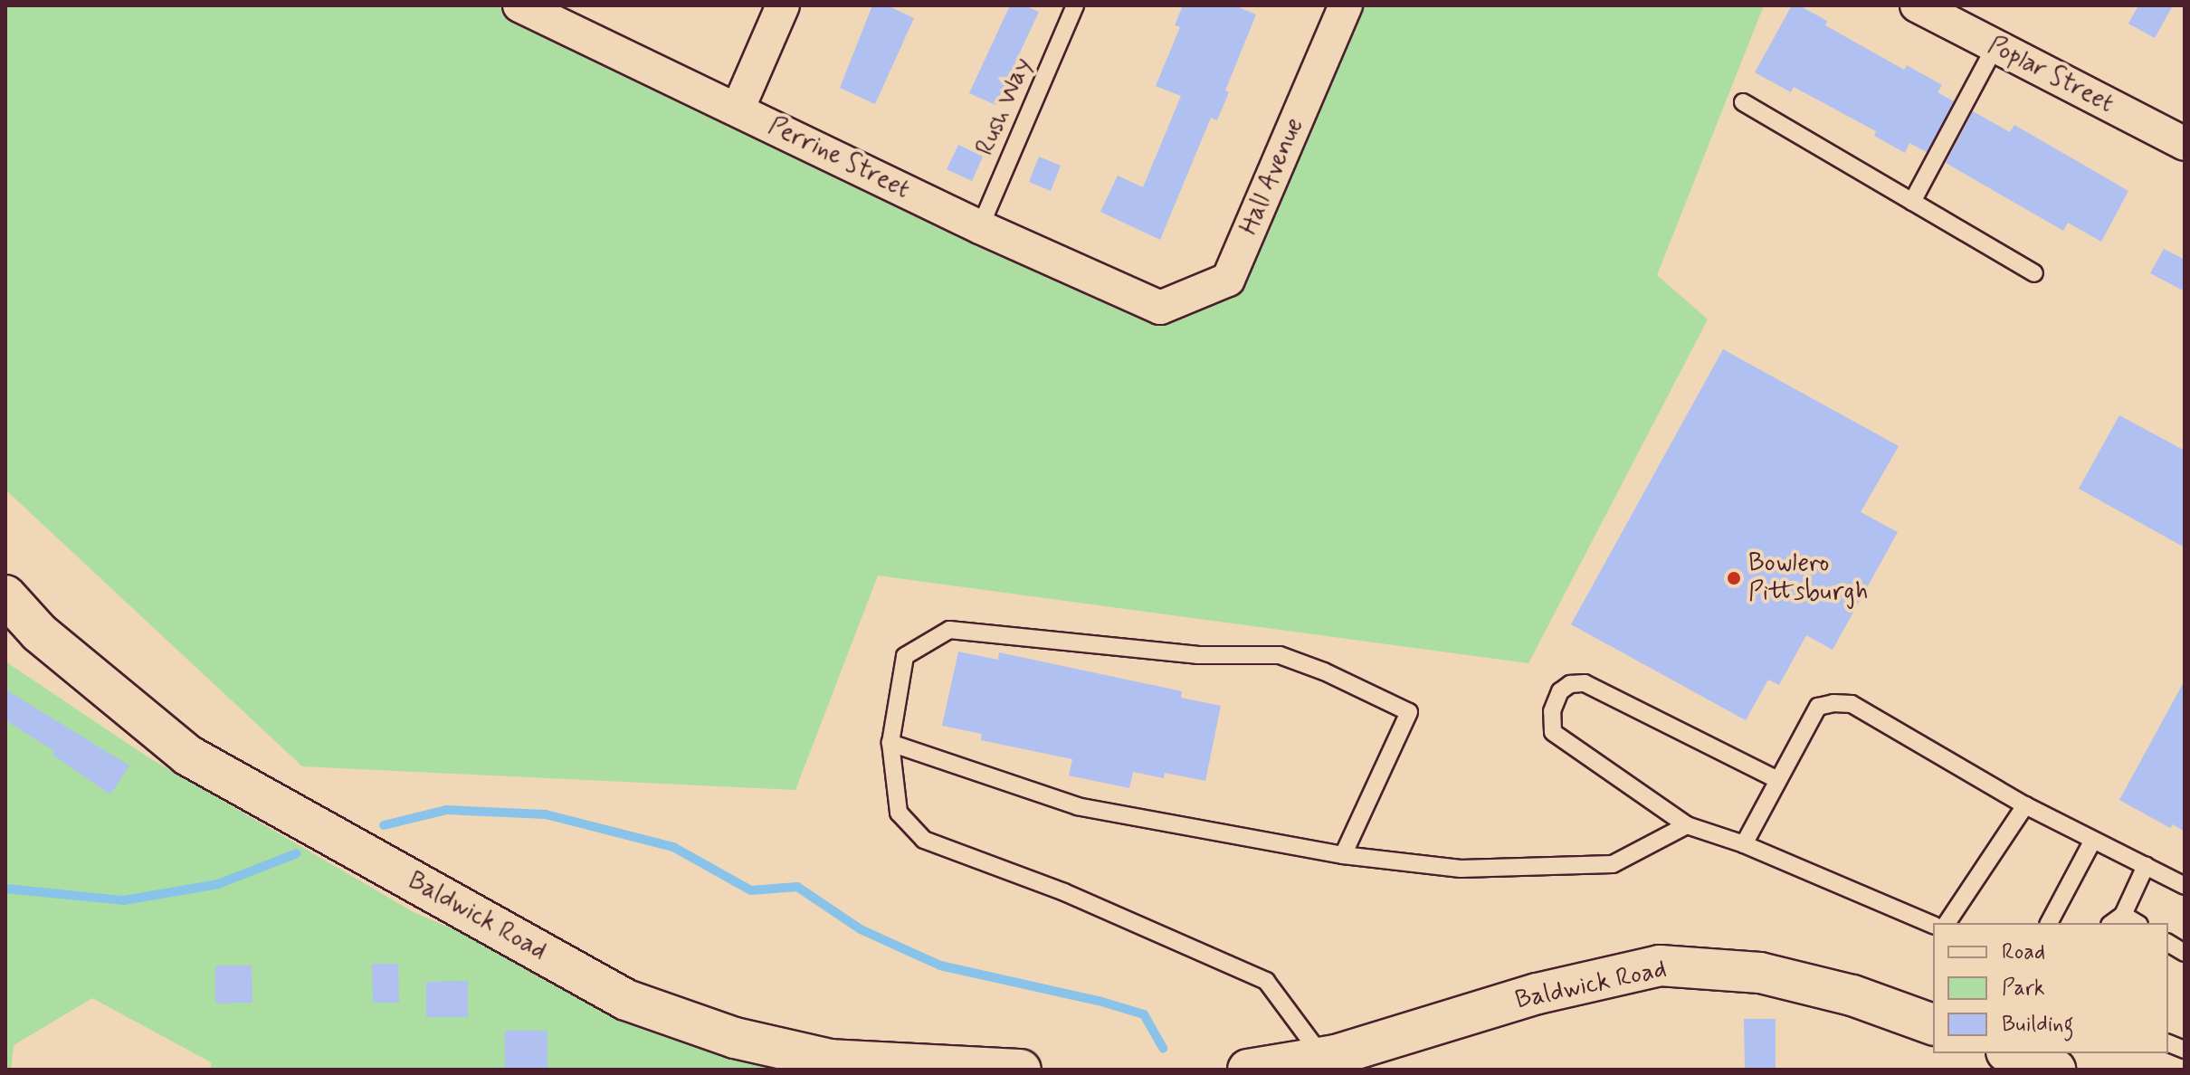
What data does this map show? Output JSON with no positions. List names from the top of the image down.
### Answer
{
  "streets": {
    "main road": ["Baldwick Road"],
    "street": ["Poplar Street", "Perrine Street", "Hall Avenue"],
    "lane": ["Rush Way"]
  },
  "crossings": [
    ["Rush Way", "Perrine Street"],
    ["Perrine Street", "Hall Avenue"]
  ],
  "places": ["Bowlero Pittsburgh"],
  "legend": ["Road", "Park", "Building"]
}
